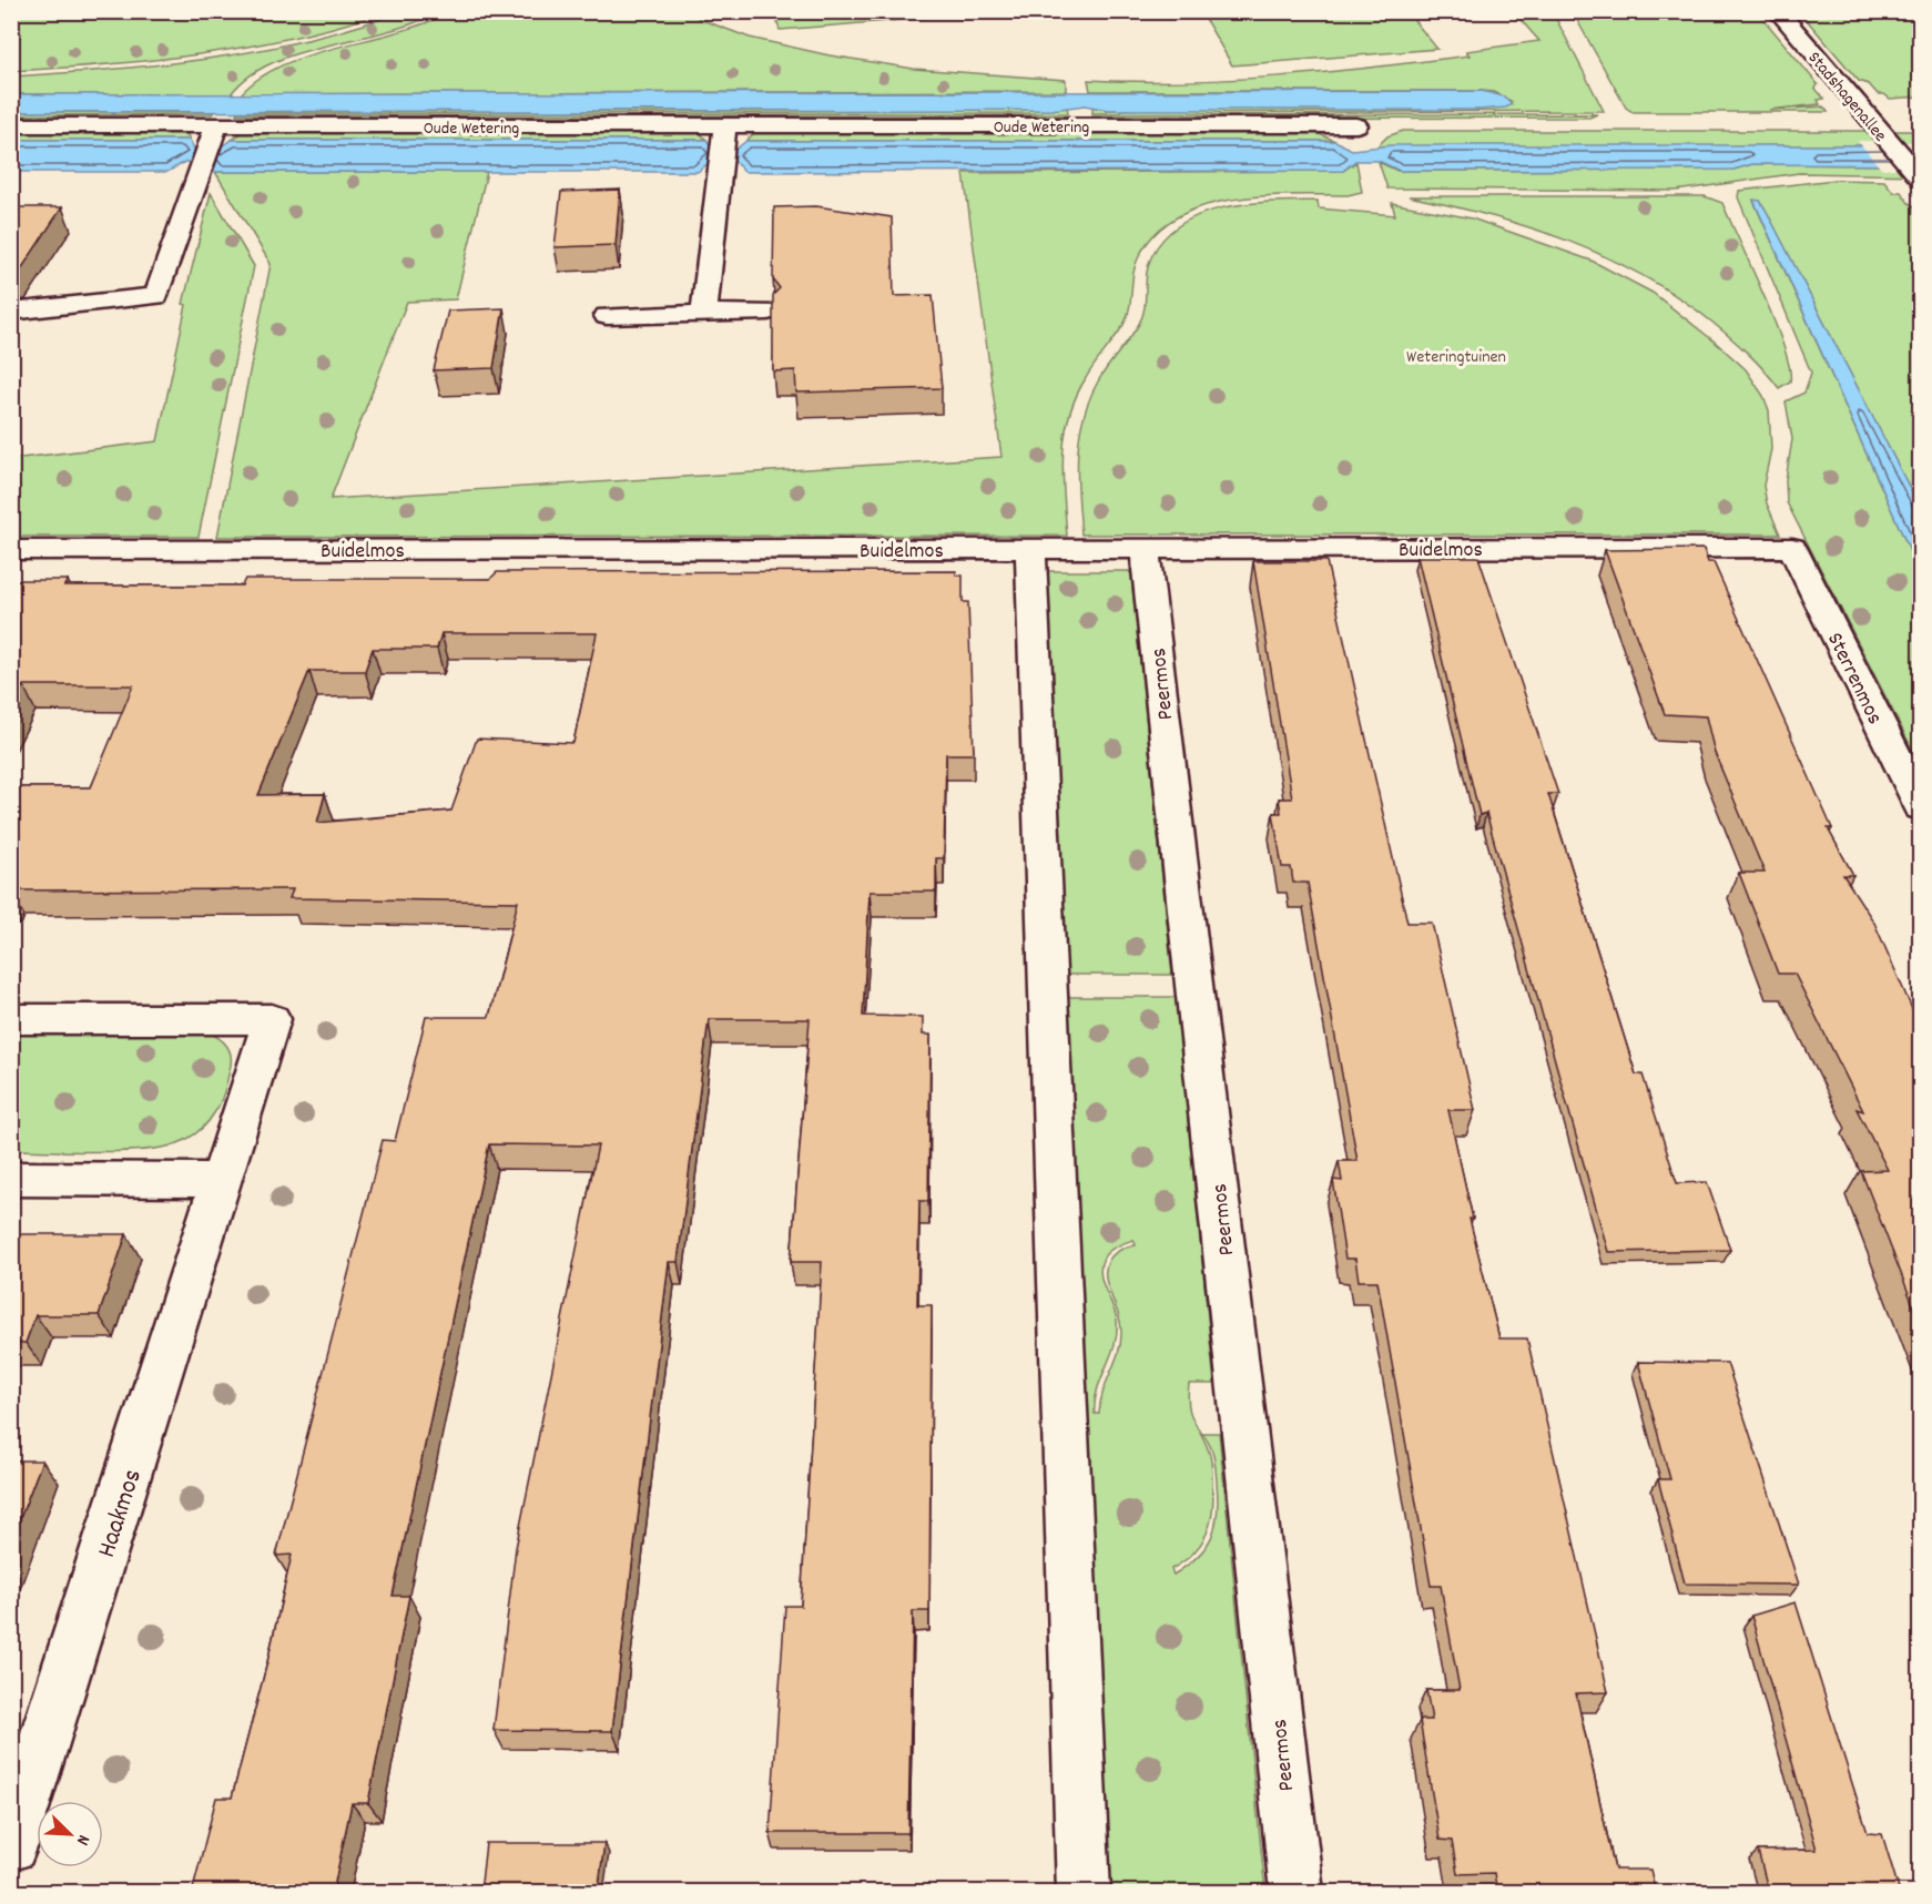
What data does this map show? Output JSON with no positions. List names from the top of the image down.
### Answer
{
  "streets": {
    "street": [
      "Stadshagenallee",
      "Oude Wetering",
      "Buidelmos",
      "Sterrenmos",
      "Peermos",
      "Haakmos"
    ]
  },
  "crossings": [
    ["Buidelmos", "Sterrenmos"],
    ["Buidelmos", "Peermos"]
  ],
  "parks": ["Weteringtuinen"],
  "north": "bottom right"
}
